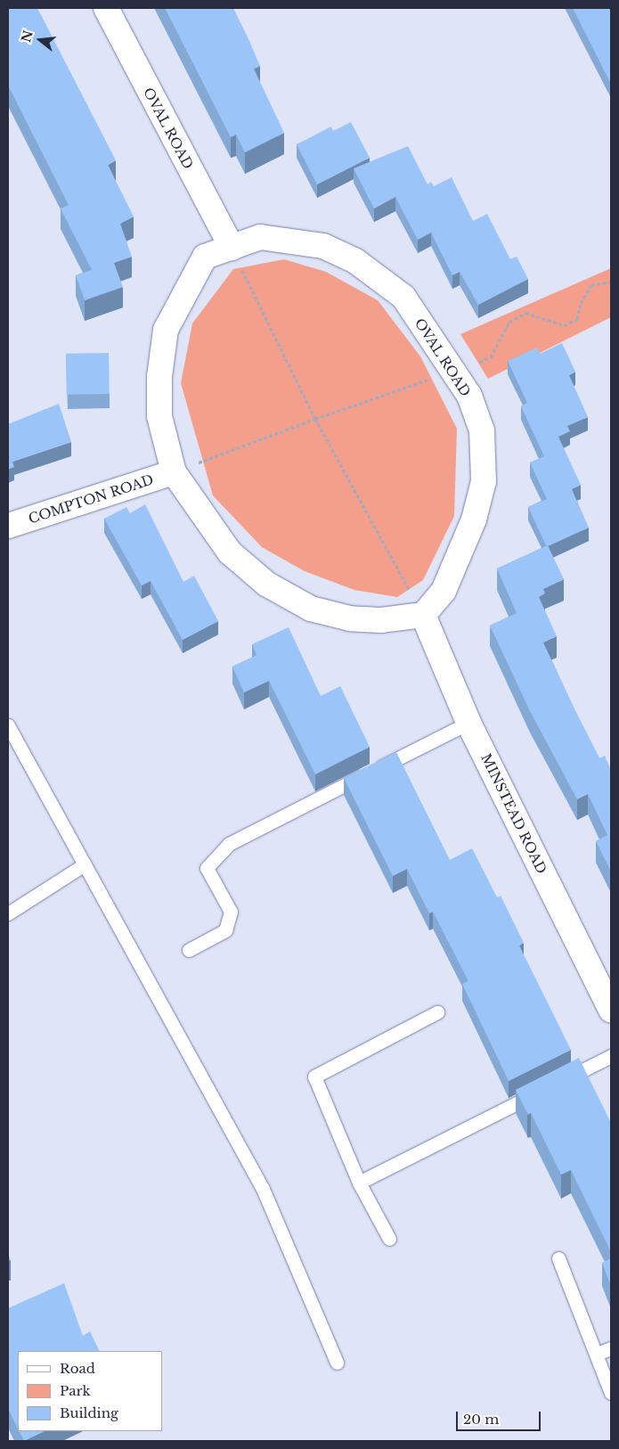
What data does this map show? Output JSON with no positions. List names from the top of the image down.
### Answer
{
  "streets": {
    "street": ["OVAL ROAD", "COMPTON ROAD", "MINSTEAD ROAD"]
  },
  "crossings": [
    ["OVAL ROAD", "COMPTON ROAD"],
    ["OVAL ROAD", "MINSTEAD ROAD"]
  ],
  "legend": ["Road", "Park", "Building"],
  "scale_bar": "20 m",
  "north": "left"
}
